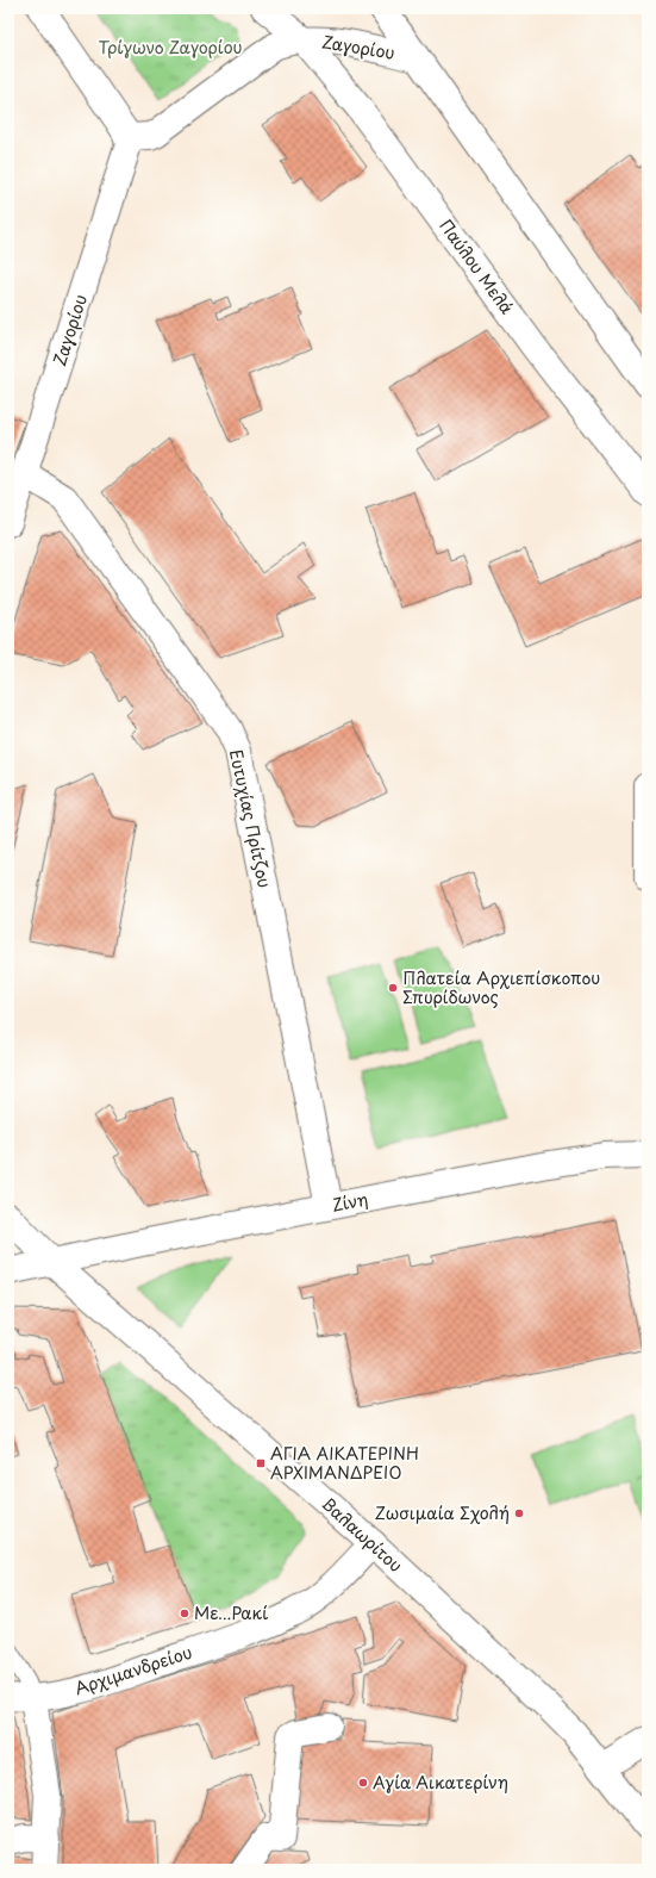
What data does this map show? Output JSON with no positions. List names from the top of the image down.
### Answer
{
  "streets": {
    "street": [
      "Ζαγορίου",
      "Παύλου Μελά",
      "Ευτυχίας Πρίτζου",
      "Ζίνη",
      "Βαλαωρίτου",
      "Αρχιμανδρείου"
    ]
  },
  "crossings": [
    ["Ζαγορίου", "Παύλου Μελά"],
    ["Ζαγορίου", "Ευτυχίας Πρίτζου"],
    ["Ευτυχίας Πρίτζου", "Ζίνη"],
    ["Ζίνη", "Βαλαωρίτου"],
    ["Βαλαωρίτου", "Αρχιμανδρείου"]
  ],
  "parks": ["Τρίγωνο Ζαγορίου"],
  "places": {
    "other": [
      "Πλατεία Αρχιεπίσκοπου Σπυρίδωνος",
      "Ζωσιμαία Σχολή",
      "Με...Ρακί",
      "Αγία Αικατερίνη"
    ],
    "transit": ["ΑΓΙΑ ΑΙΚΑΤΕΡΙΝΗ ΑΡΧΙΜΑΝΔΡΕΙΟ"]
  }
}
